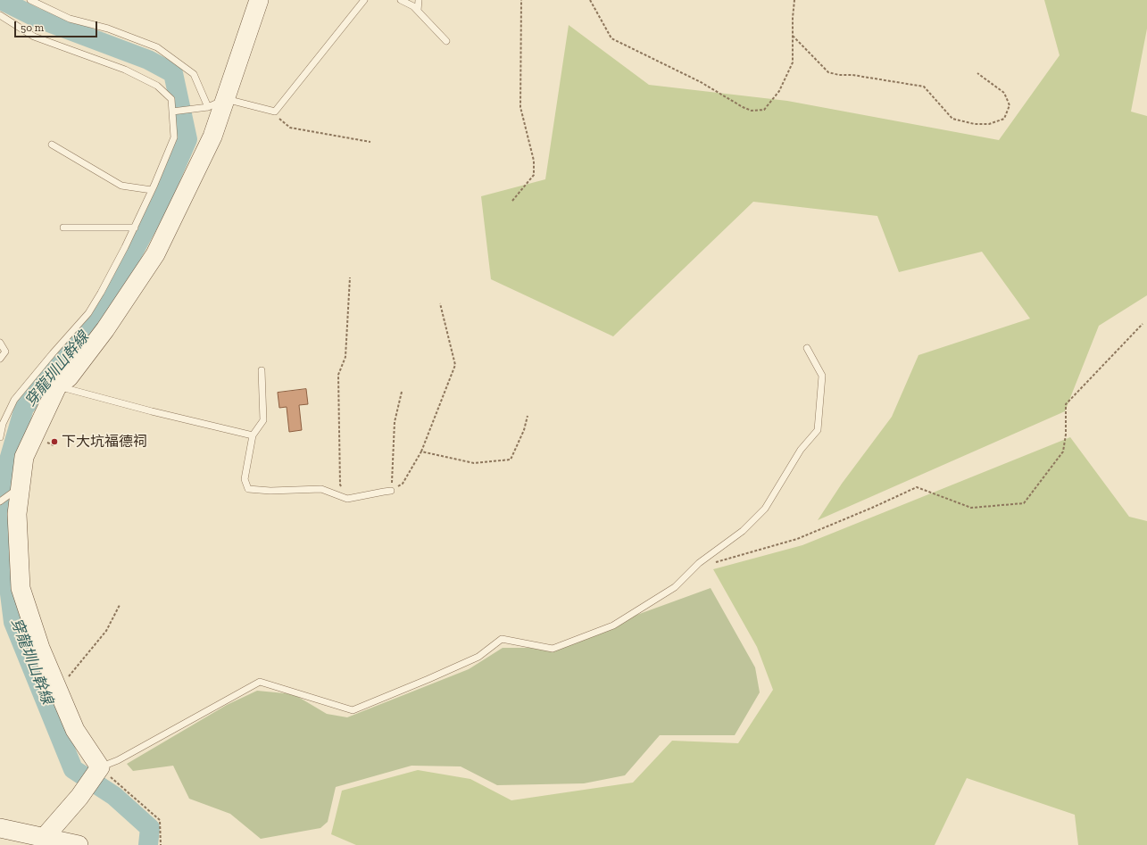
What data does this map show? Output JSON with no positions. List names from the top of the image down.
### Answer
{
  "water": ["穿龍圳山幹線"],
  "places": ["下大坑福德祠"],
  "scale_bar": "50 m"
}
